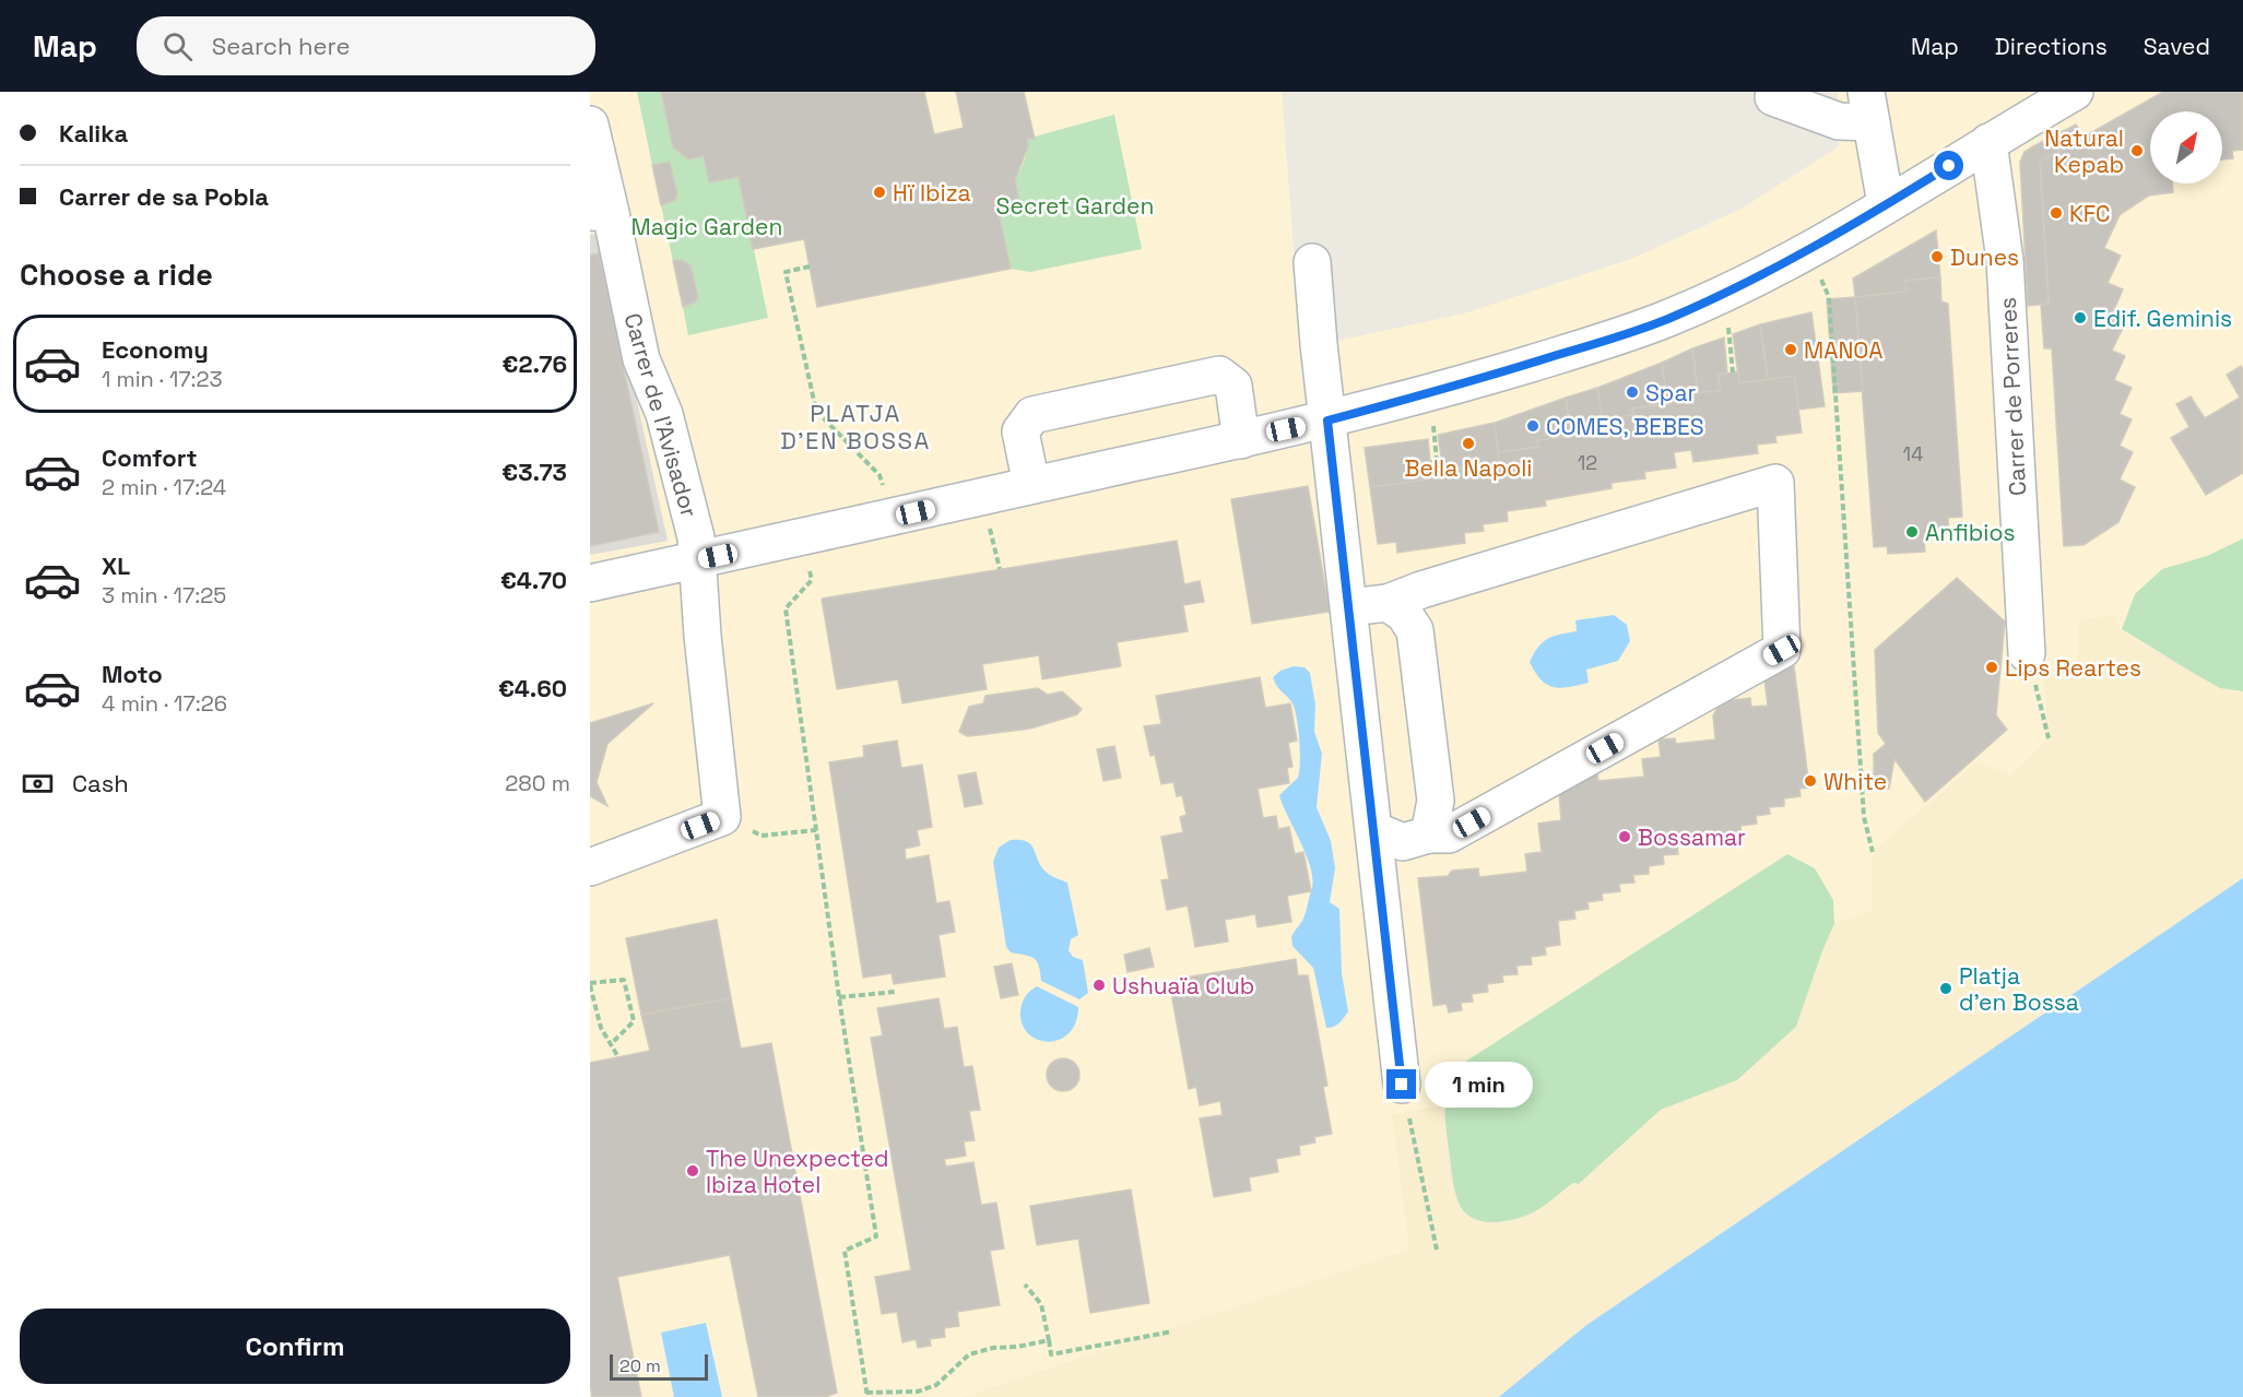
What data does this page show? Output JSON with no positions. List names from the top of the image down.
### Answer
{
  "streets": {
    "street": ["Carrer de Porreres", "Carrer de l'Avisador"]
  },
  "districts": ["PLATJA D'EN BOSSA"],
  "parks": ["Secret Garden", "Magic Garden"],
  "places": [
    "Natural Kepab",
    "Hï Ibiza",
    "KFC",
    "Dunes",
    "Edif. Geminis",
    "MANOA",
    "Spar",
    "COMES, BEBES",
    "Bella Napoli",
    "Anfibios",
    "Lips Reartes",
    "White",
    "Bossamar",
    "Ushuaïa Club",
    "Platja d'en Bossa",
    "The Unexpected Ibiza Hotel"
  ],
  "house_numbers": ["14", "12"],
  "scale_bar": "20 m",
  "north": "top right",
  "page": {
    "header": "Map",
    "search": "Search here",
    "nav": ["Map", "Directions", "Saved"],
    "banner": ["Kalika", "Carrer de sa Pobla"],
    "heading": "Choose a ride",
    "list": [
      {
        "name": "Economy",
        "note": "1 min · 17:23",
        "value": "€2.76"
      },
      {
        "name": "Comfort",
        "note": "2 min · 17:24",
        "value": "€3.73"
      },
      {
        "name": "XL",
        "note": "3 min · 17:25",
        "value": "€4.70"
      },
      {
        "name": "Moto",
        "note": "4 min · 17:26",
        "value": "€4.60"
      }
    ],
    "pay": ["Cash", "280 m"],
    "bubble": "1 min",
    "buttons": "Confirm",
    "scale": "20 m"
  }
}
